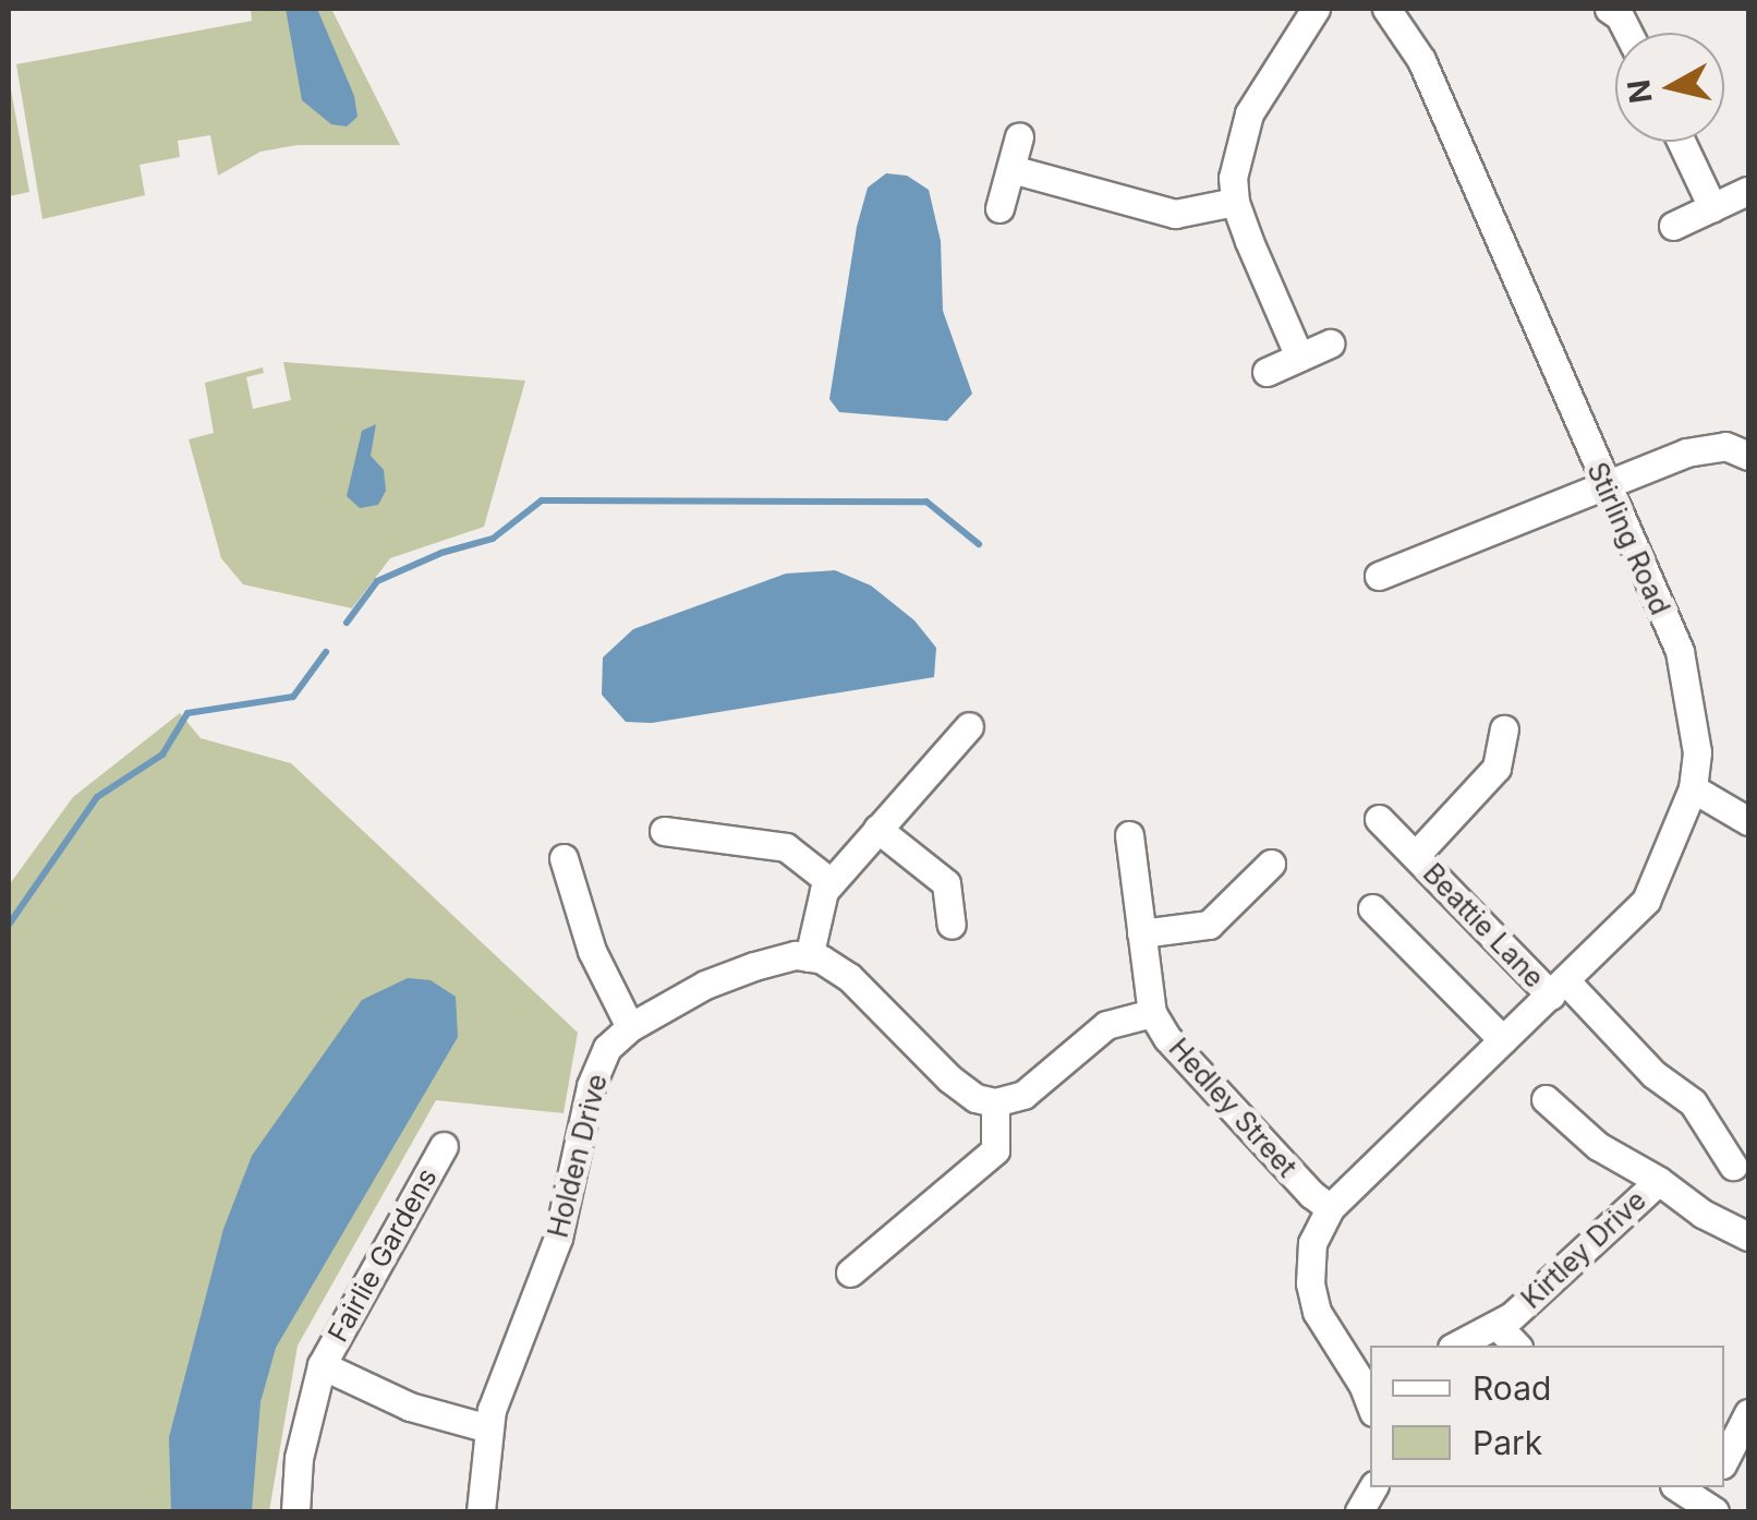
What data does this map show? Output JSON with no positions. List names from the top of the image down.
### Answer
{
  "streets": {
    "street": [
      "Stirling Road",
      "Beattie Lane",
      "Hedley Street",
      "Holden Drive",
      "Kirtley Drive",
      "Fairlie Gardens"
    ]
  },
  "crossings": [
    ["Stirling Road", "Beattie Lane"],
    ["Stirling Road", "Hedley Street"],
    ["Holden Drive", "Fairlie Gardens"]
  ],
  "legend": ["Road", "Park"],
  "north": "left"
}
